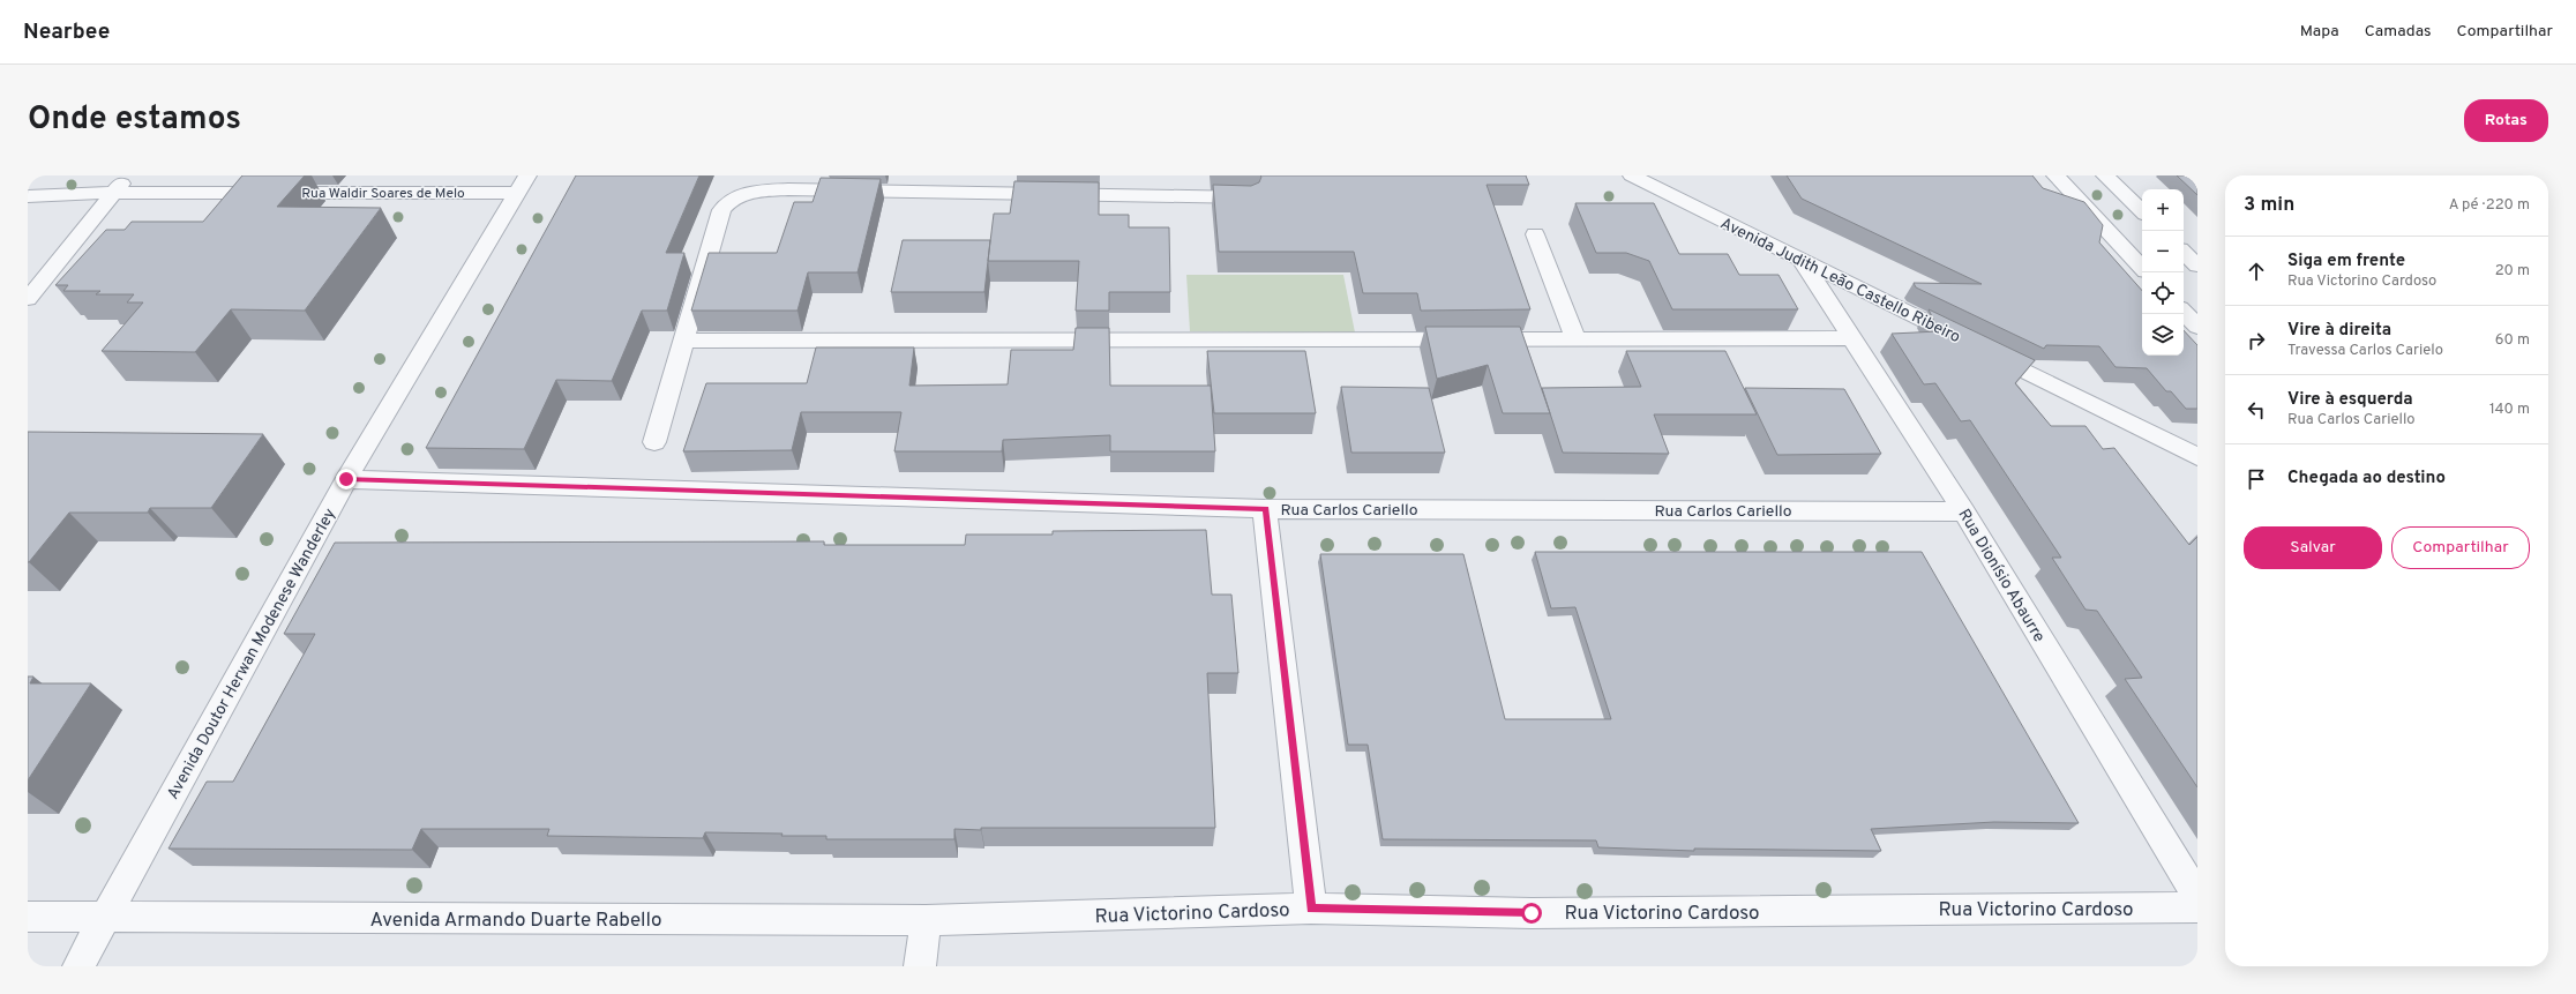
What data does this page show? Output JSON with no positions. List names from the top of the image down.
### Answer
{
  "streets": {
    "street": [
      "Rua Waldir Soares de Melo",
      "Avenida Judith Leão Castello Ribeiro",
      "Rua Carlos Cariello",
      "Rua Dionísio Abaurre",
      "Avenida Doutor Herwan Modenese Wanderley",
      "Rua Victorino Cardoso",
      "Avenida Armando Duarte Rabello"
    ]
  },
  "crossings": [
    ["Rua Waldir Soares de Melo", "Avenida Doutor Herwan Modenese Wanderley"],
    ["Avenida Judith Leão Castello Ribeiro", "Rua Dionísio Abaurre"],
    ["Rua Carlos Cariello", "Rua Dionísio Abaurre"],
    ["Rua Carlos Cariello", "Avenida Doutor Herwan Modenese Wanderley"],
    ["Avenida Doutor Herwan Modenese Wanderley", "Avenida Armando Duarte Rabello"],
    ["Rua Victorino Cardoso", "Avenida Armando Duarte Rabello"]
  ],
  "page": {
    "header": "Nearbee",
    "nav": ["Mapa", "Camadas", "Compartilhar"],
    "title": "Onde estamos",
    "buttons": [
      "Rotas",
      ["Salvar", "Compartilhar"]
    ],
    "heading": ["3 min", "A pé · 220 m"],
    "map_buttons": ["+", "−"],
    "list": [
      ["Siga em frente", "Rua Victorino Cardoso", "20 m"],
      ["Vire à direita", "Travessa Carlos Carielo", "60 m"],
      ["Vire à esquerda", "Rua Carlos Cariello", "140 m"],
      "Chegada ao destino"
    ]
  }
}
